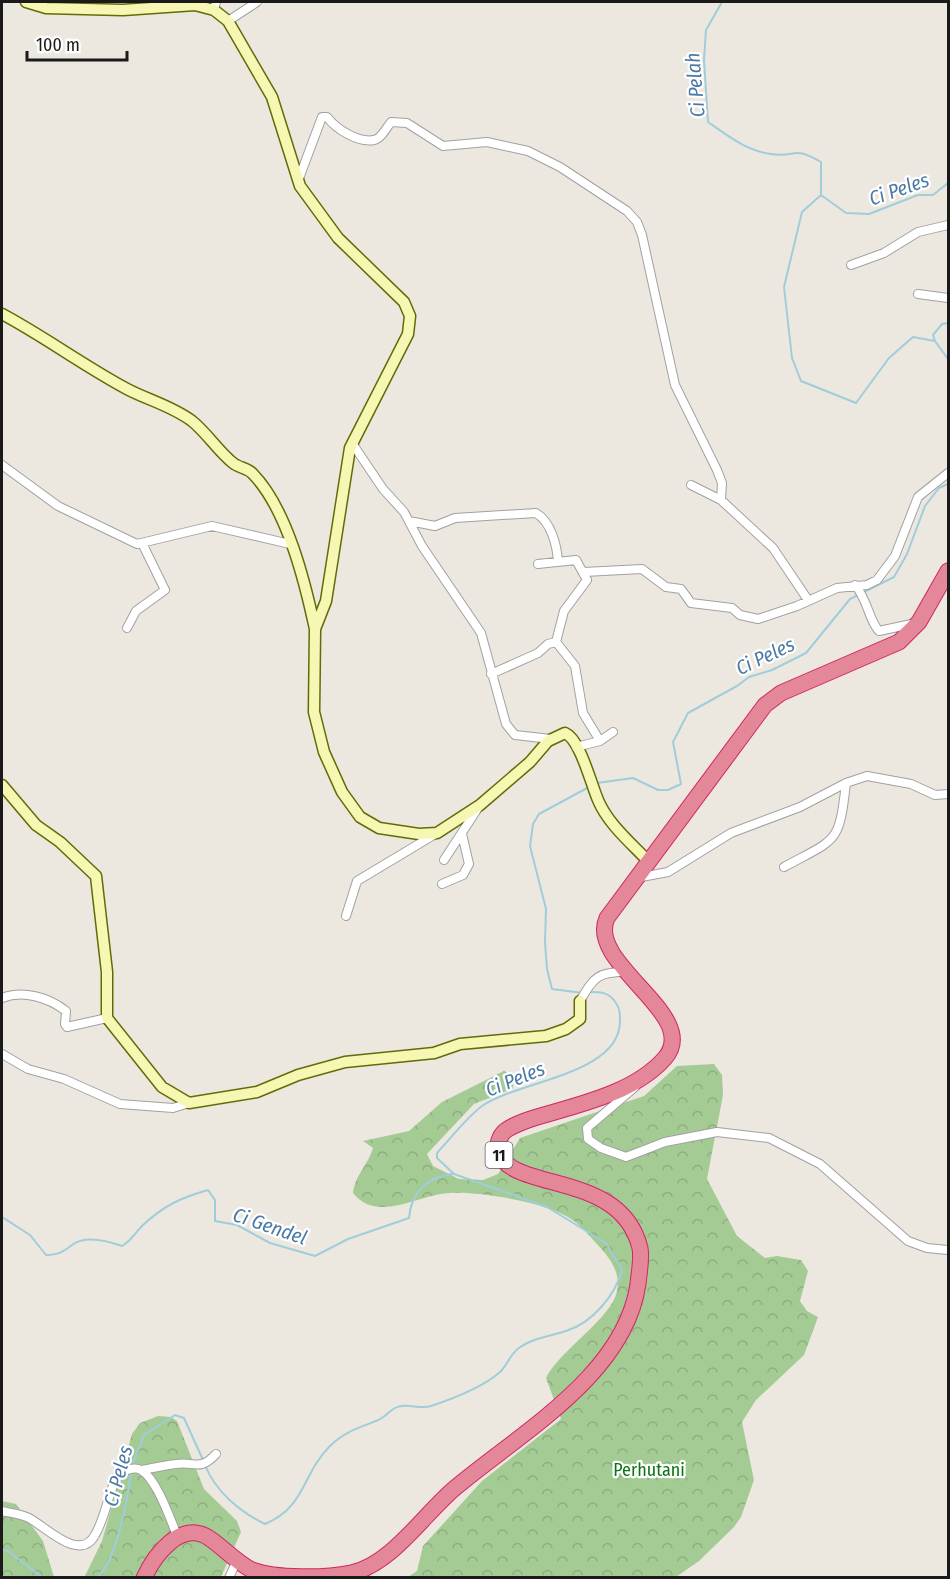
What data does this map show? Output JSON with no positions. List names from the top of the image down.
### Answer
{
  "streets": {
    "highway": ["11"]
  },
  "water": ["Ci Pelah", "Ci Peles", "Ci Gendel"],
  "parks": ["Perhutani"],
  "scale_bar": "100 m"
}
